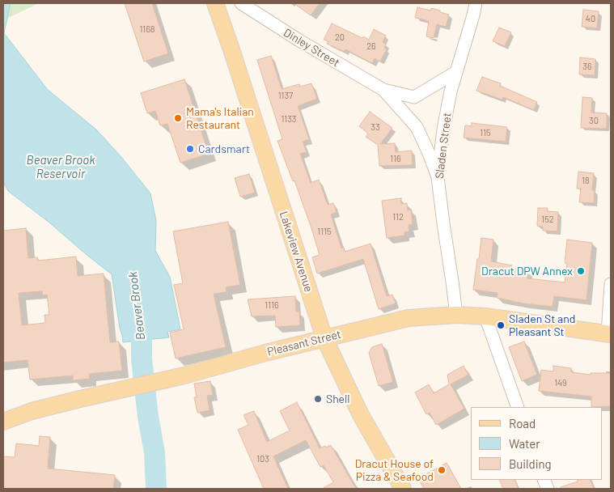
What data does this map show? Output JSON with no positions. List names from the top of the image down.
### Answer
{
  "streets": {
    "main road": ["Lakeview Avenue", "Pleasant Street"],
    "street": ["Dinley Street", "Sladen Street"]
  },
  "crossings": [
    ["Dinley Street", "Sladen Street"],
    ["Sladen Street", "Pleasant Street"],
    ["Lakeview Avenue", "Pleasant Street"]
  ],
  "water": ["Beaver Brook Reservoir", "Beaver Brook"],
  "places": [
    "Mama's Italian Restaurant",
    "Cardsmart",
    "Dracut DPW Annex",
    "Sladen St and Pleasant St",
    "Shell",
    "Dracut House of Pizza & Seafood"
  ],
  "house_numbers": [
    "40",
    "1168",
    "20",
    "26",
    "36",
    "1137",
    "1133",
    "30",
    "33",
    "115",
    "116",
    "18",
    "112",
    "152",
    "1115",
    "1116",
    "149",
    "103"
  ],
  "legend": ["Road", "Water", "Building"]
}
